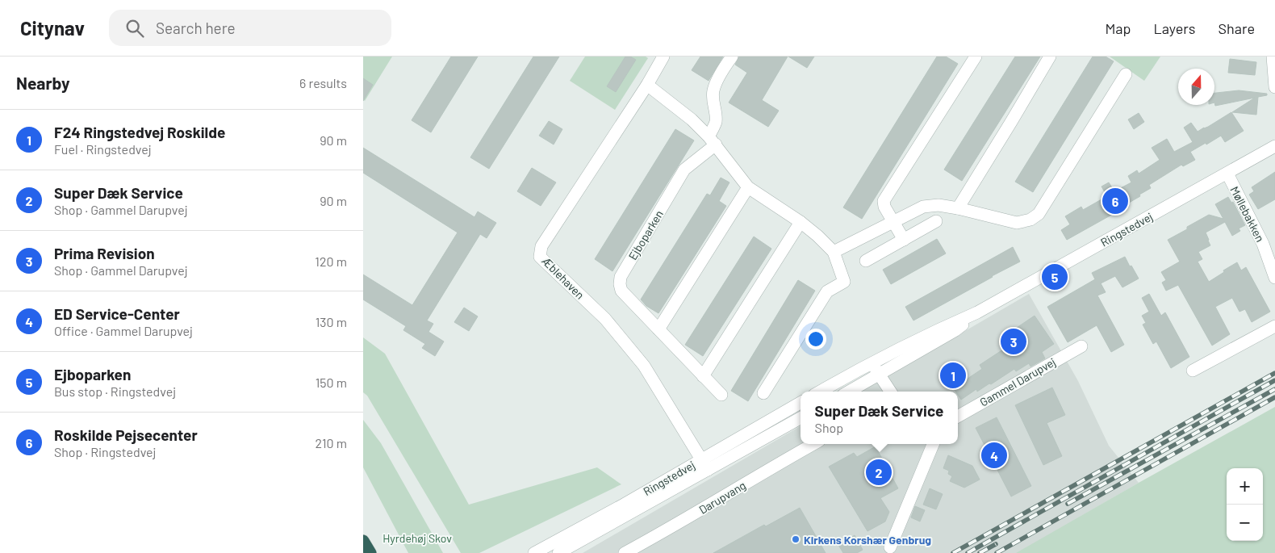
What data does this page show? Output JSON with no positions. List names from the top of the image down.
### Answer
{
  "streets": {
    "street": [
      "Møllebakken",
      "Ringstedvej",
      "Ejboparken",
      "Æblehaven",
      "Gammel Darupvej",
      "Darupvang"
    ]
  },
  "crossings": [
    ["Møllebakken", "Ringstedvej"],
    ["Ringstedvej", "Æblehaven"]
  ],
  "parks": ["Hyrdehøj Skov"],
  "places": ["Kirkens Korshær Genbrug"],
  "north": "top",
  "page": {
    "header": "Citynav",
    "search": "Search here",
    "nav": ["Map", "Layers", "Share"],
    "heading": ["Nearby", "6 results"],
    "list": [
      {
        "mark": "1",
        "name": "F24 Ringstedvej Roskilde",
        "note": "Fuel · Ringstedvej",
        "value": "90 m"
      },
      {
        "mark": "2",
        "name": "Super Dæk Service",
        "note": "Shop · Gammel Darupvej",
        "value": "90 m"
      },
      {
        "mark": "3",
        "name": "Prima Revision",
        "note": "Shop · Gammel Darupvej",
        "value": "120 m"
      },
      {
        "mark": "4",
        "name": "ED Service-Center",
        "note": "Office · Gammel Darupvej",
        "value": "130 m"
      },
      {
        "mark": "5",
        "name": "Ejboparken",
        "note": "Bus stop · Ringstedvej",
        "value": "150 m"
      },
      {
        "mark": "6",
        "name": "Roskilde Pejsecenter",
        "note": "Shop · Ringstedvej",
        "value": "210 m"
      }
    ],
    "pins": [
      "6",
      "5",
      "3",
      "1",
      "4",
      "2"
    ],
    "popup": ["Super Dæk Service", "Shop"],
    "map_buttons": ["+", "−"]
  }
}
